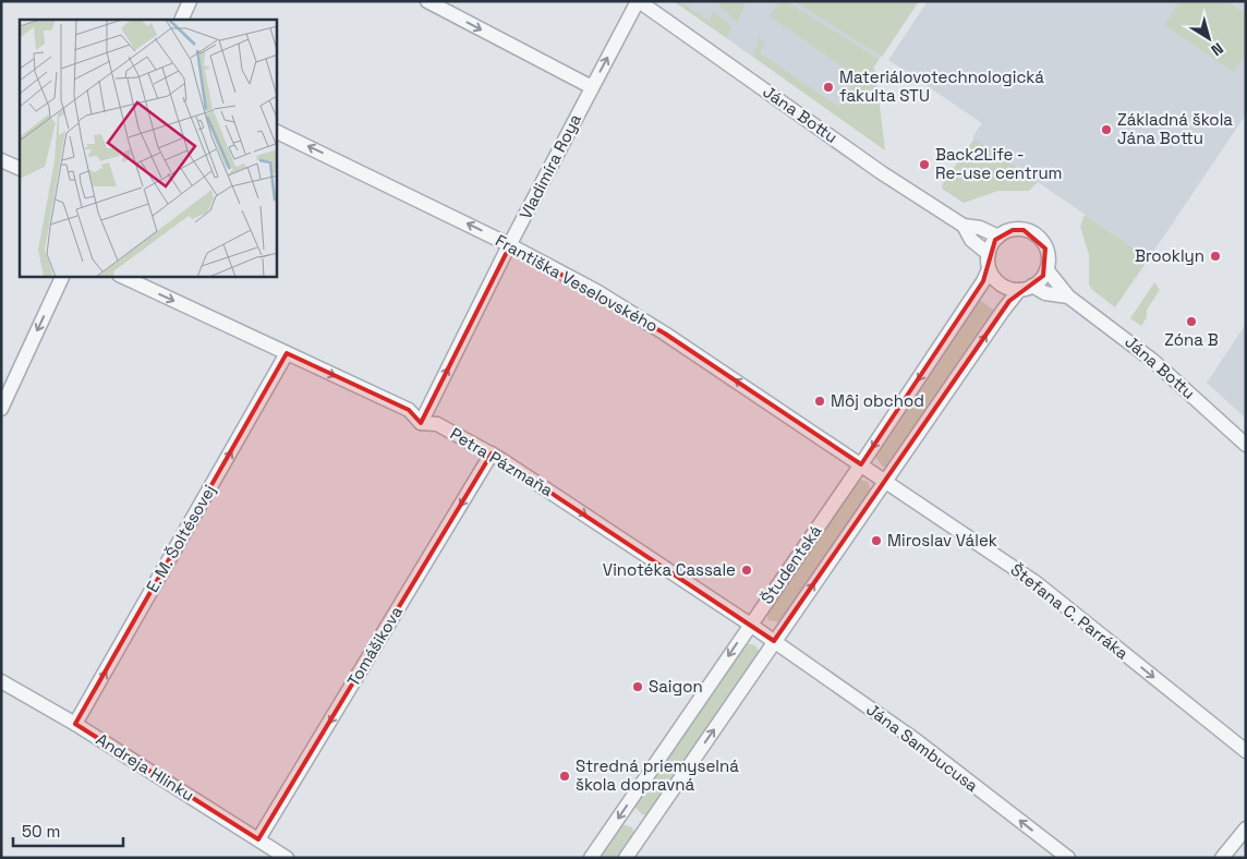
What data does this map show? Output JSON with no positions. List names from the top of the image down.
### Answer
{
  "streets": {
    "street": [
      "Jána Bottu",
      "Vladimíra Roya",
      "Františka Veselovského",
      "Petra Pázmaňa",
      "E. M. Šoltésovej",
      "Študentská",
      "Štefana C. Parráka",
      "Tomášikova",
      "Jána Sambucusa",
      "Andreja Hlinku"
    ]
  },
  "crossings": [
    ["Jána Bottu", "Vladimíra Roya"],
    ["Jána Bottu", "Študentská"],
    ["Vladimíra Roya", "Františka Veselovského"],
    ["Vladimíra Roya", "Petra Pázmaňa"],
    ["Františka Veselovského", "Študentská"],
    ["Františka Veselovského", "Štefana C. Parráka"],
    ["Petra Pázmaňa", "E. M. Šoltésovej"],
    ["Petra Pázmaňa", "Študentská"],
    ["Petra Pázmaňa", "Tomášikova"],
    ["Petra Pázmaňa", "Jána Sambucusa"],
    ["E. M. Šoltésovej", "Andreja Hlinku"],
    ["Študentská", "Štefana C. Parráka"],
    ["Študentská", "Jána Sambucusa"],
    ["Tomášikova", "Andreja Hlinku"]
  ],
  "one_way": [
    "Vladimíra Roya",
    "Františka Veselovského",
    "Petra Pázmaňa",
    "E. M. Šoltésovej",
    "Štefana C. Parráka",
    "Tomášikova",
    "Jána Sambucusa"
  ],
  "places": [
    "Materiálovotechnologická fakulta STU",
    "Základná škola Jána Bottu",
    "Back2Life - Re-use centrum",
    "Brooklyn",
    "Zóna B",
    "Môj obchod",
    "Miroslav Válek",
    "Vinotéka Cassale",
    "Saigon",
    "Stredná priemyselná škola dopravná"
  ],
  "scale_bar": "50 m",
  "north": "bottom right"
}
